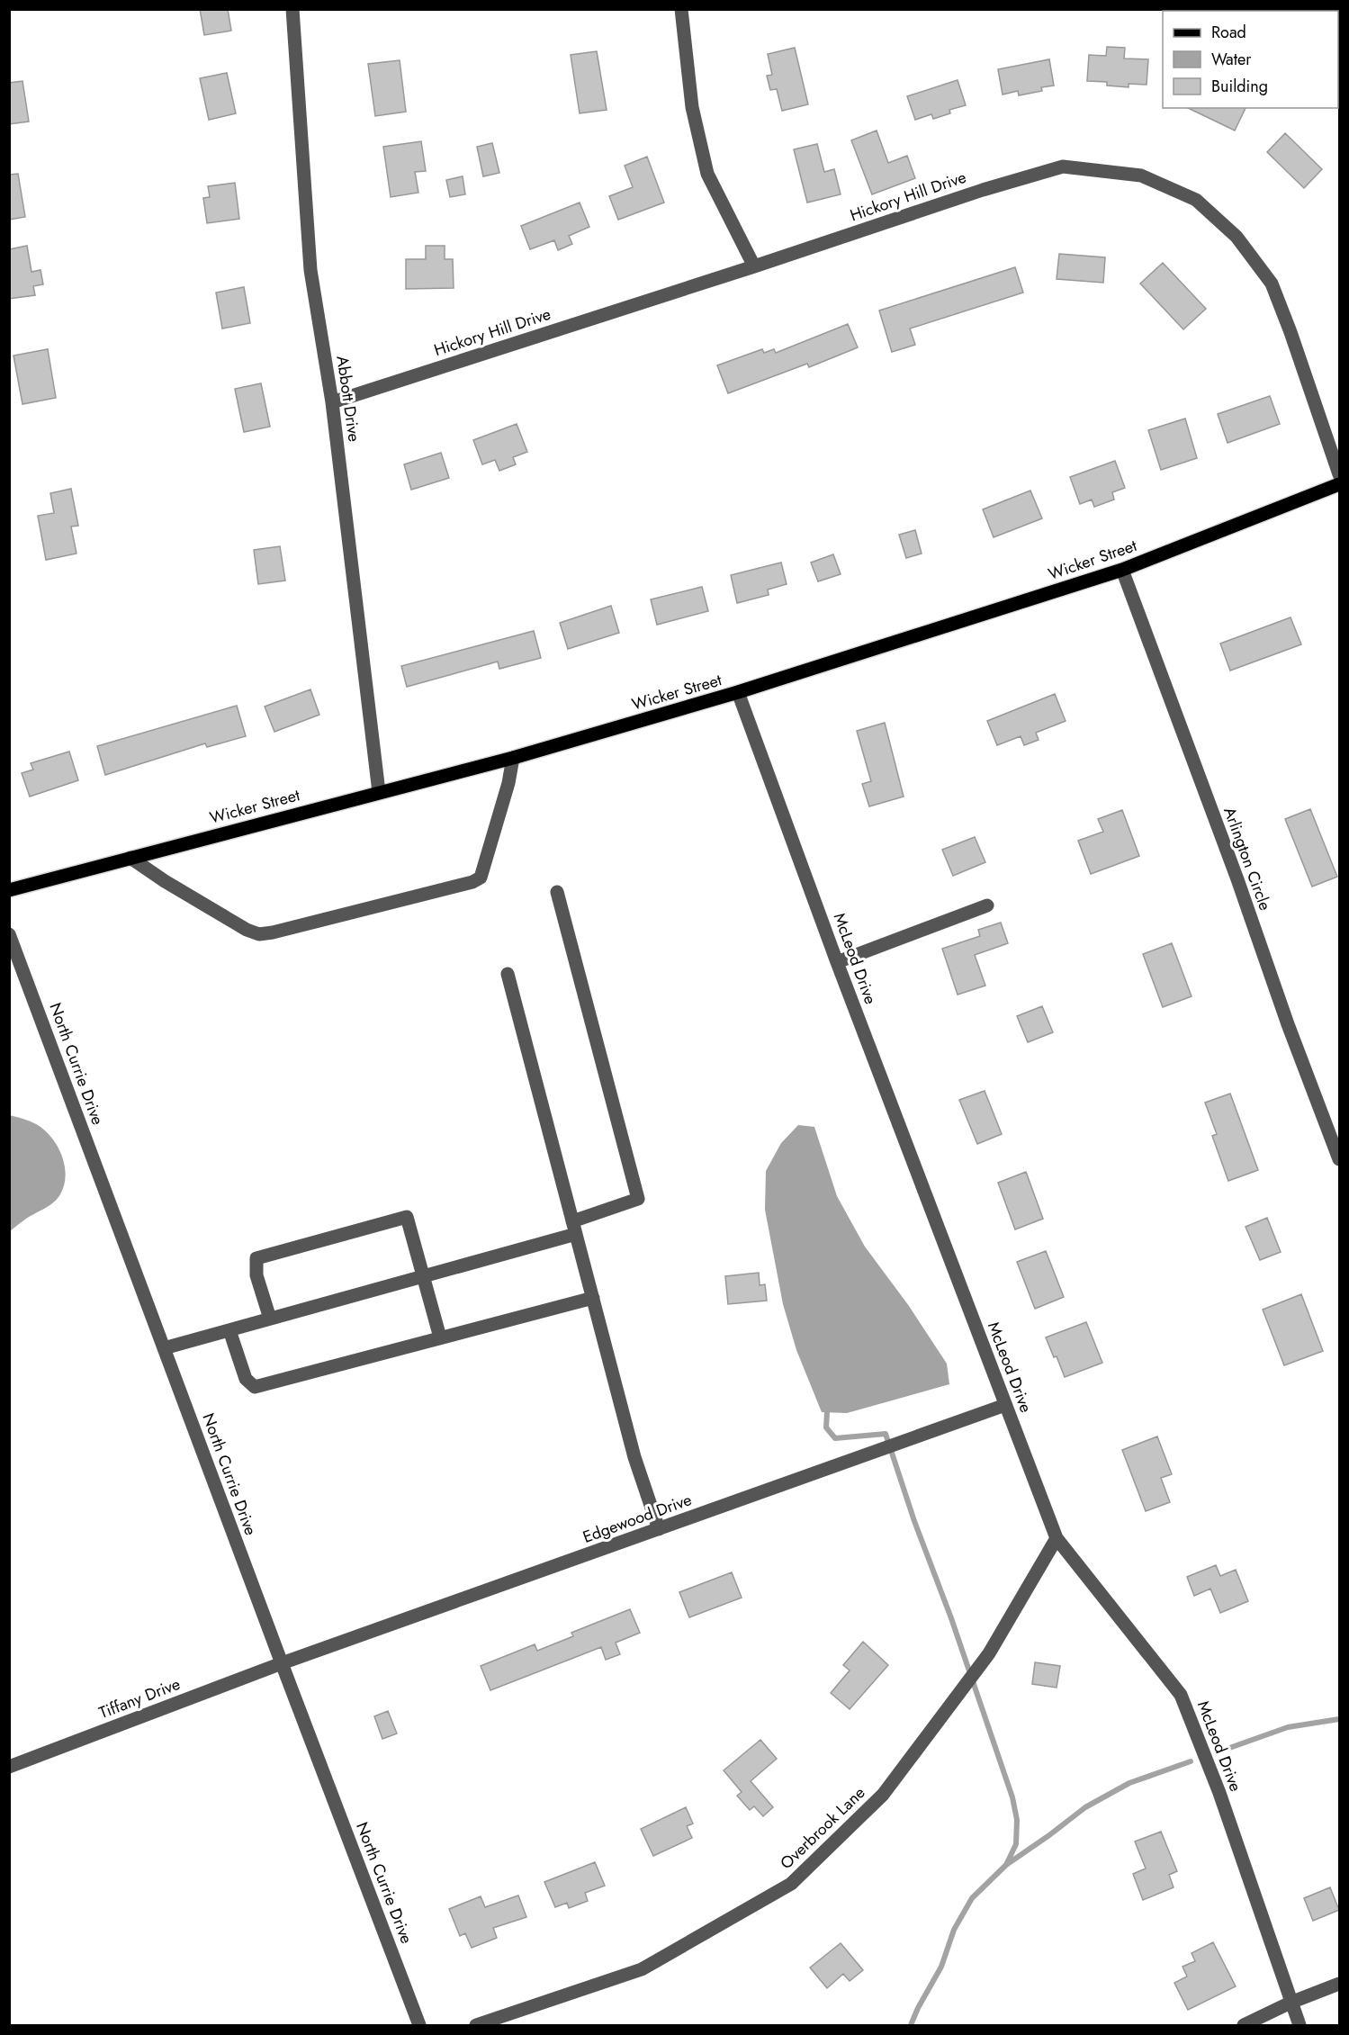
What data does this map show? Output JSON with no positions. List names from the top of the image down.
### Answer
{
  "streets": {
    "main road": ["Wicker Street"],
    "street": [
      "Hickory Hill Drive",
      "Abbott Drive",
      "Arlington Circle",
      "McLeod Drive",
      "North Currie Drive",
      "Edgewood Drive",
      "Tiffany Drive",
      "Overbrook Lane"
    ]
  },
  "crossings": [
    ["Hickory Hill Drive", "Abbott Drive"],
    ["Abbott Drive", "Wicker Street"],
    ["Wicker Street", "Arlington Circle"],
    ["Wicker Street", "McLeod Drive"],
    ["McLeod Drive", "Edgewood Drive"],
    ["McLeod Drive", "Overbrook Lane"],
    ["North Currie Drive", "Edgewood Drive"],
    ["North Currie Drive", "Tiffany Drive"],
    ["Edgewood Drive", "Tiffany Drive"]
  ],
  "legend": ["Road", "Water", "Building"]
}
